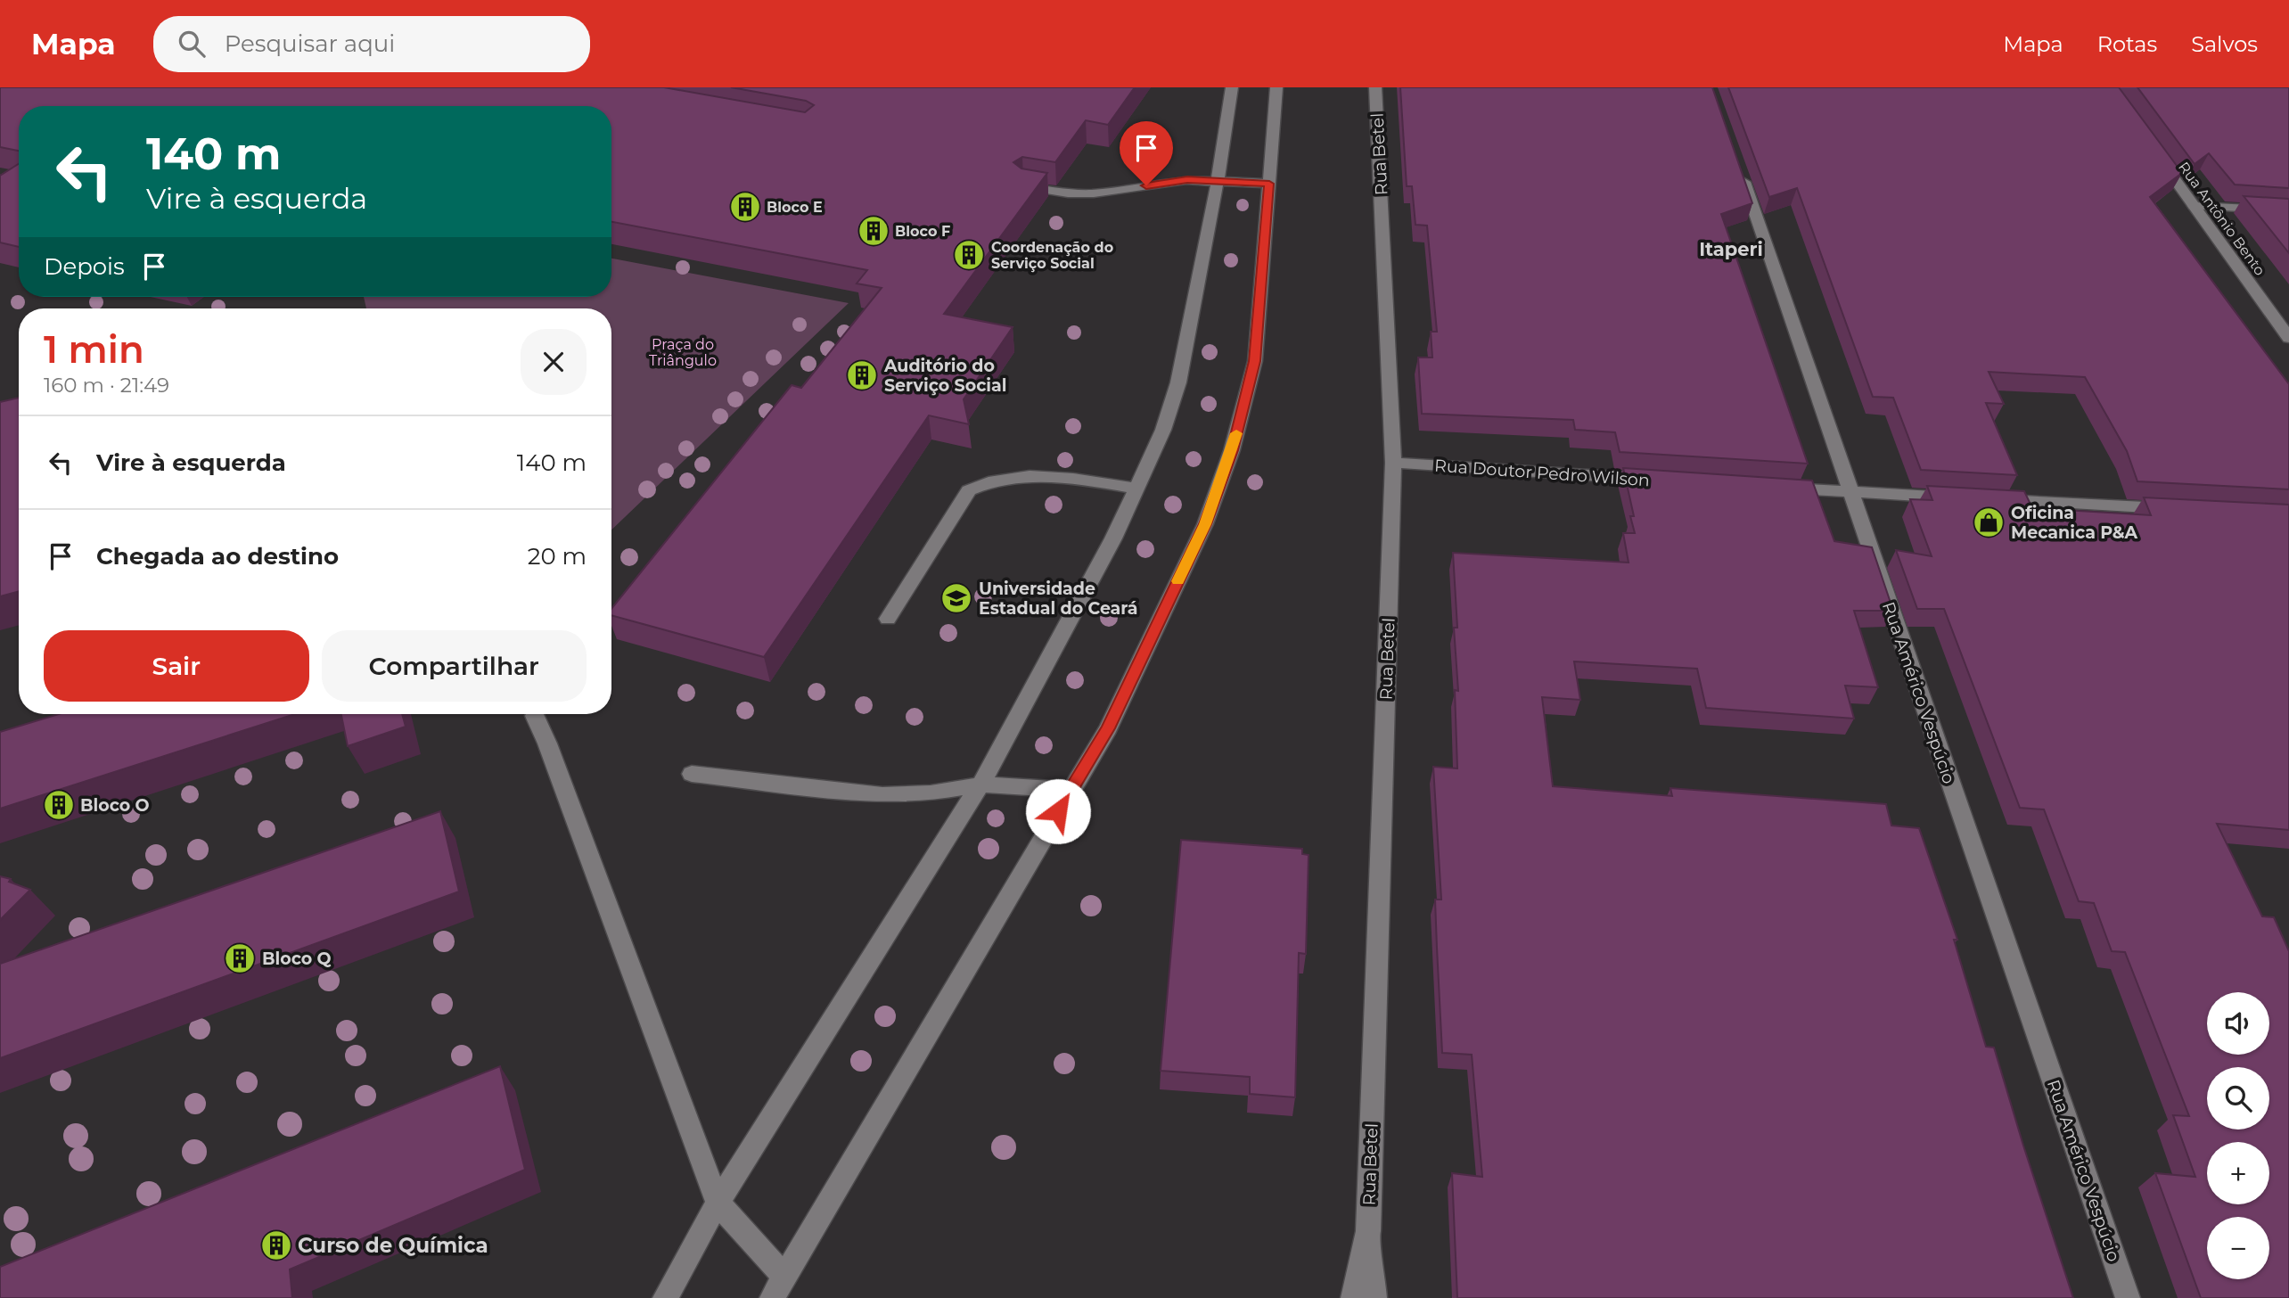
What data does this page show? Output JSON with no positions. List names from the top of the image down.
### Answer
{
  "streets": {
    "street": [
      "Rua Betel",
      "Rua Antônio Bento",
      "Rua Doutor Pedro Wilson",
      "Rua Américo Vespúcio"
    ]
  },
  "crossings": [
    ["Rua Betel", "Rua Doutor Pedro Wilson"]
  ],
  "districts": ["Itaperi"],
  "parks": ["Praça do Triângulo"],
  "places": {
    "building": [
      "Bloco E",
      "Bloco F",
      "Coordenação do Serviço Social",
      "Auditório do Serviço Social",
      "Bloco O",
      "Bloco Q",
      "Curso de Química"
    ],
    "shop": ["Oficina Mecanica P&A"],
    "school or university": ["Universidade Estadual do Ceará"]
  },
  "page": {
    "header": "Mapa",
    "search": "Pesquisar aqui",
    "nav": ["Mapa", "Rotas", "Salvos"],
    "turn": ["140 m", "Vire à esquerda"],
    "then": "Depois",
    "heading": ["1 min", "160 m · 21:49"],
    "list": [
      {
        "name": "Vire à esquerda",
        "value": "140 m"
      },
      {
        "name": "Chegada ao destino",
        "value": "20 m"
      }
    ],
    "buttons": ["Sair", "Compartilhar"],
    "map_buttons": ["+", "−"]
  }
}
